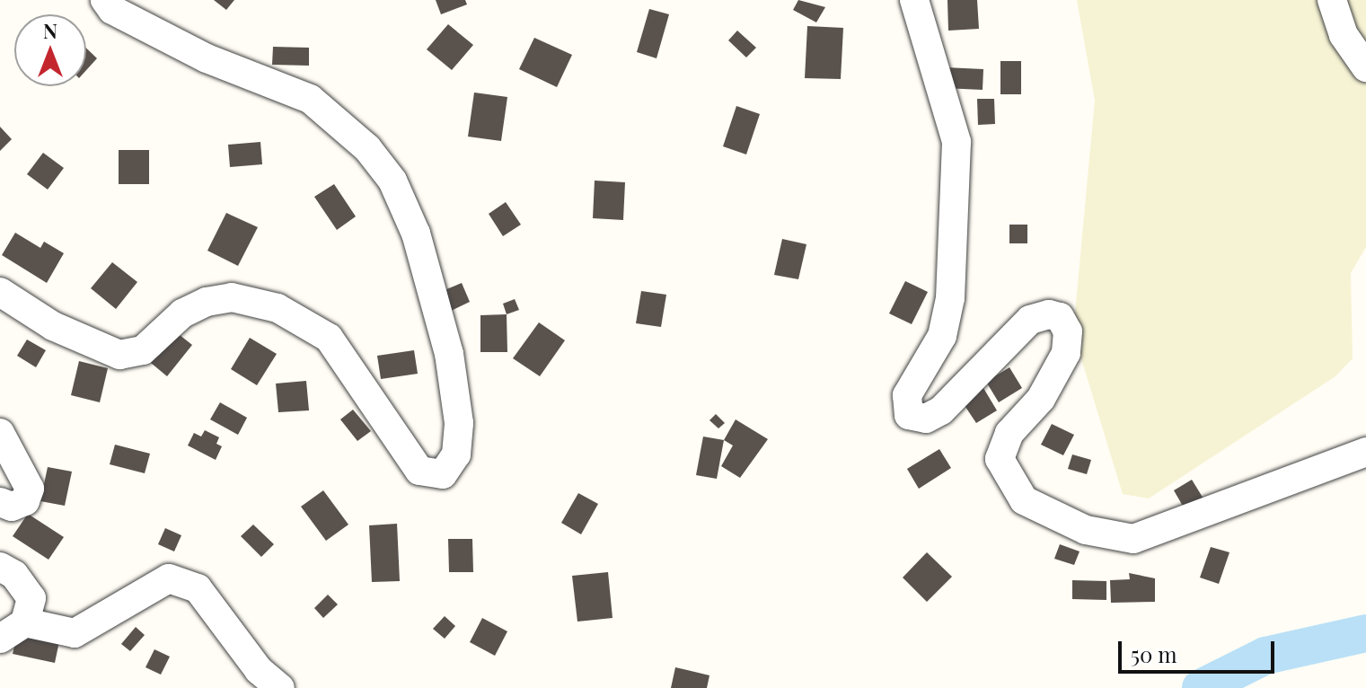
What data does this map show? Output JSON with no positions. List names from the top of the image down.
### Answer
{
  "scale_bar": "50 m",
  "north": "top"
}
